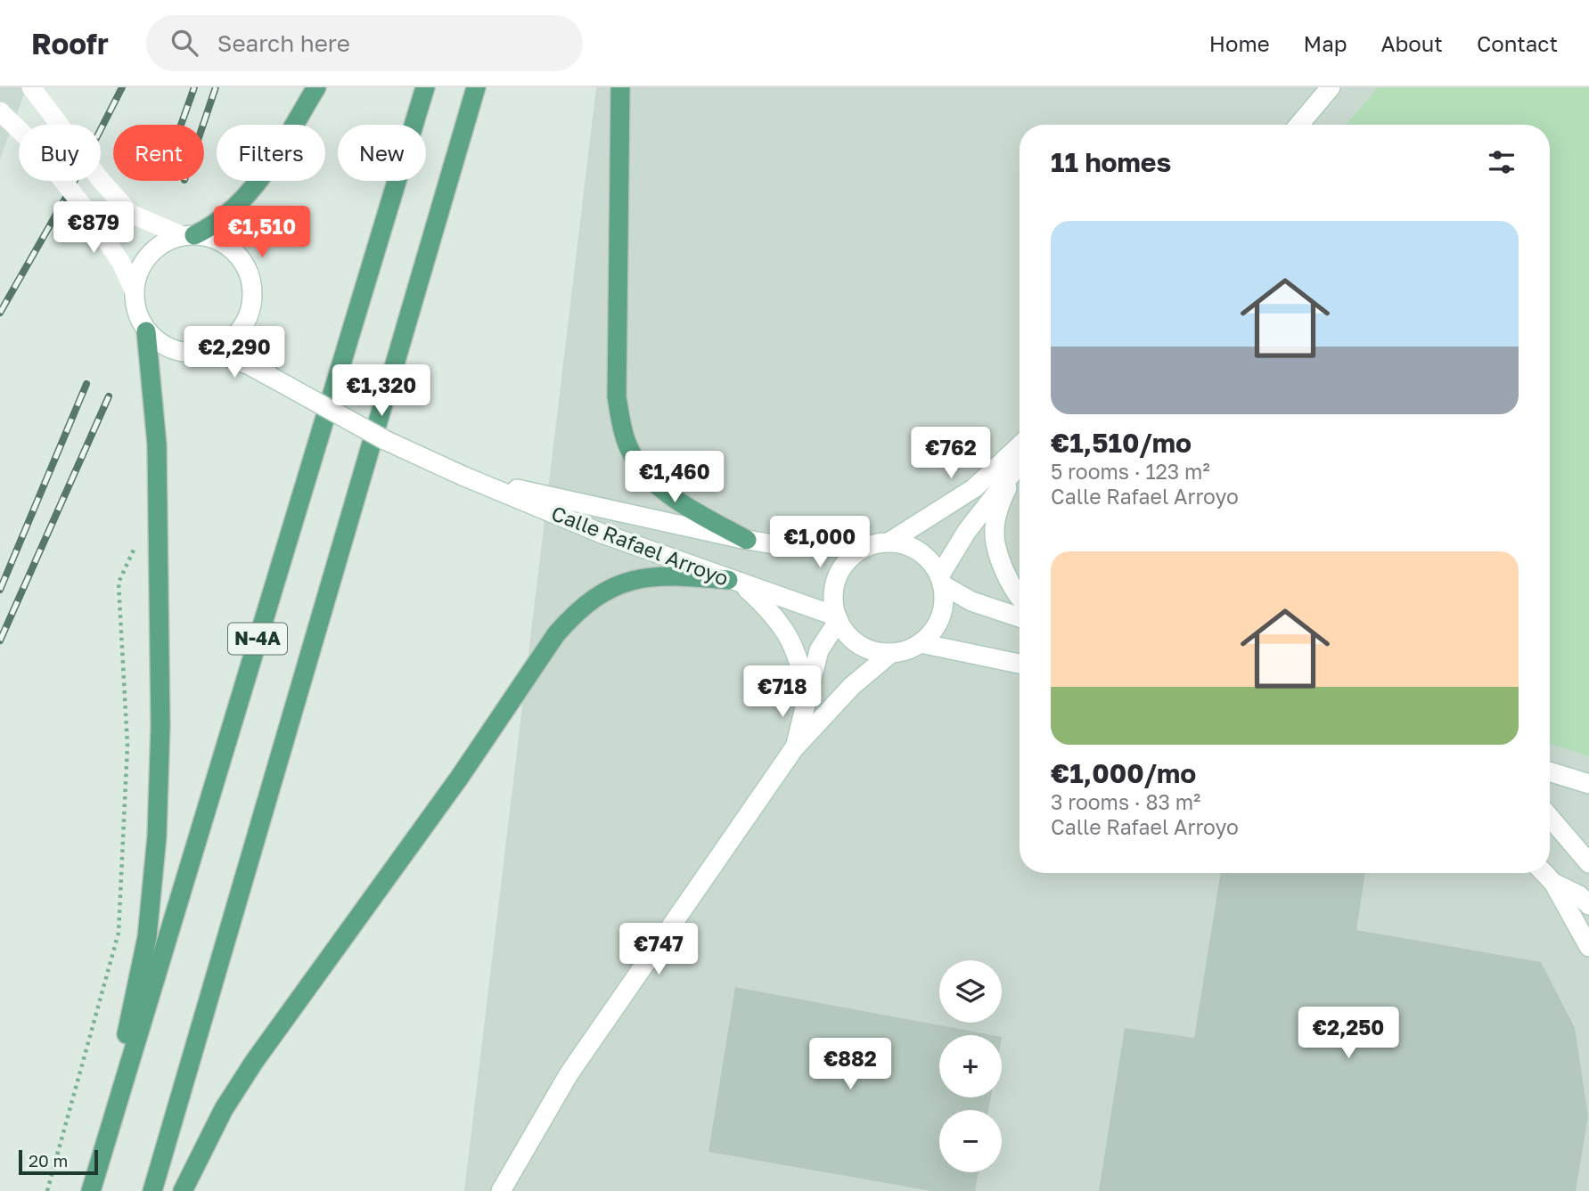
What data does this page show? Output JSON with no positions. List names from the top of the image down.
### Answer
{
  "streets": {
    "main road": ["N-4A"],
    "street": ["Calle Rafael Arroyo"]
  },
  "scale_bar": "20 m",
  "page": {
    "header": "Roofr",
    "search": "Search here",
    "nav": [
      "Home",
      "Map",
      "About",
      "Contact"
    ],
    "chip": [
      "Buy",
      "Rent",
      "Filters",
      "New"
    ],
    "heading": "11 homes",
    "list": [
      {
        "name": "€1,510/mo",
        "note": "5 rooms · 123 m² · Calle Rafael Arroyo"
      },
      {
        "name": "€1,000/mo",
        "note": "3 rooms · 83 m² · Calle Rafael Arroyo"
      }
    ],
    "price": [
      "€879",
      "€1,510",
      "€2,290",
      "€1,320",
      "€762",
      "€1,460",
      "€1,000",
      "€718",
      "€747",
      "€2,250",
      "€882"
    ],
    "map_buttons": ["+", "−"],
    "scale": "20 m"
  }
}
